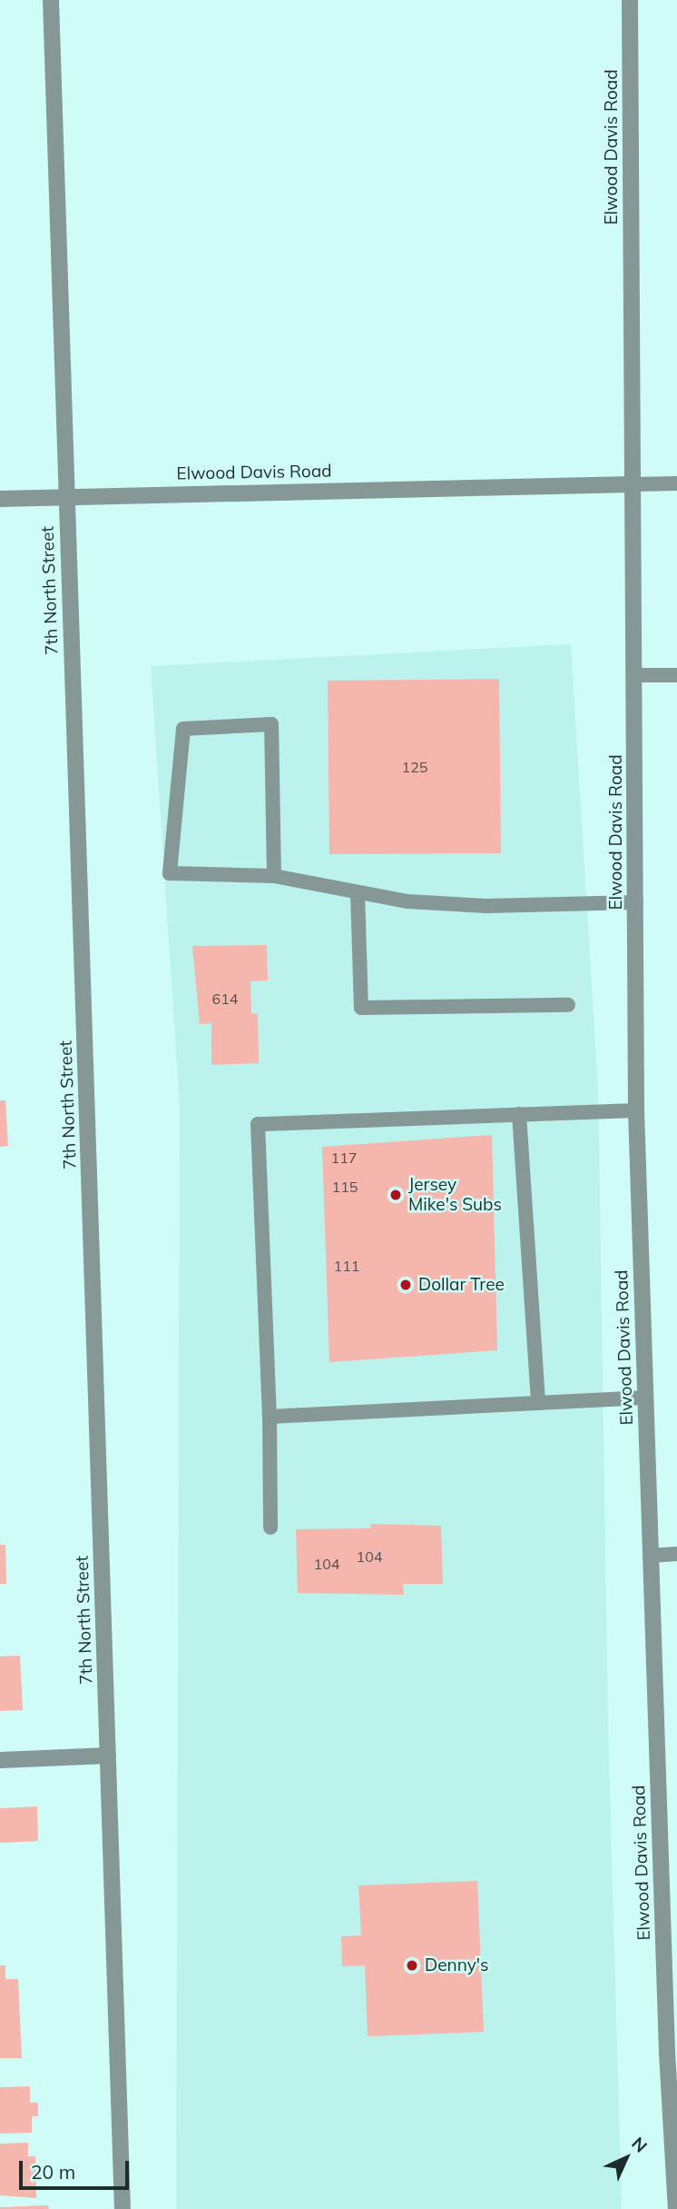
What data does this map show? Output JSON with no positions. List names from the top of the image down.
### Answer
{
  "streets": {
    "street": ["Elwood Davis Road", "7th North Street"]
  },
  "crossings": [
    ["Elwood Davis Road", "7th North Street"]
  ],
  "places": ["Jersey Mike's Subs", "Dollar Tree", "Denny's"],
  "house_numbers": [
    "125",
    "614",
    "117",
    "115",
    "111",
    "104",
    "104"
  ],
  "scale_bar": "20 m",
  "north": "top right"
}
